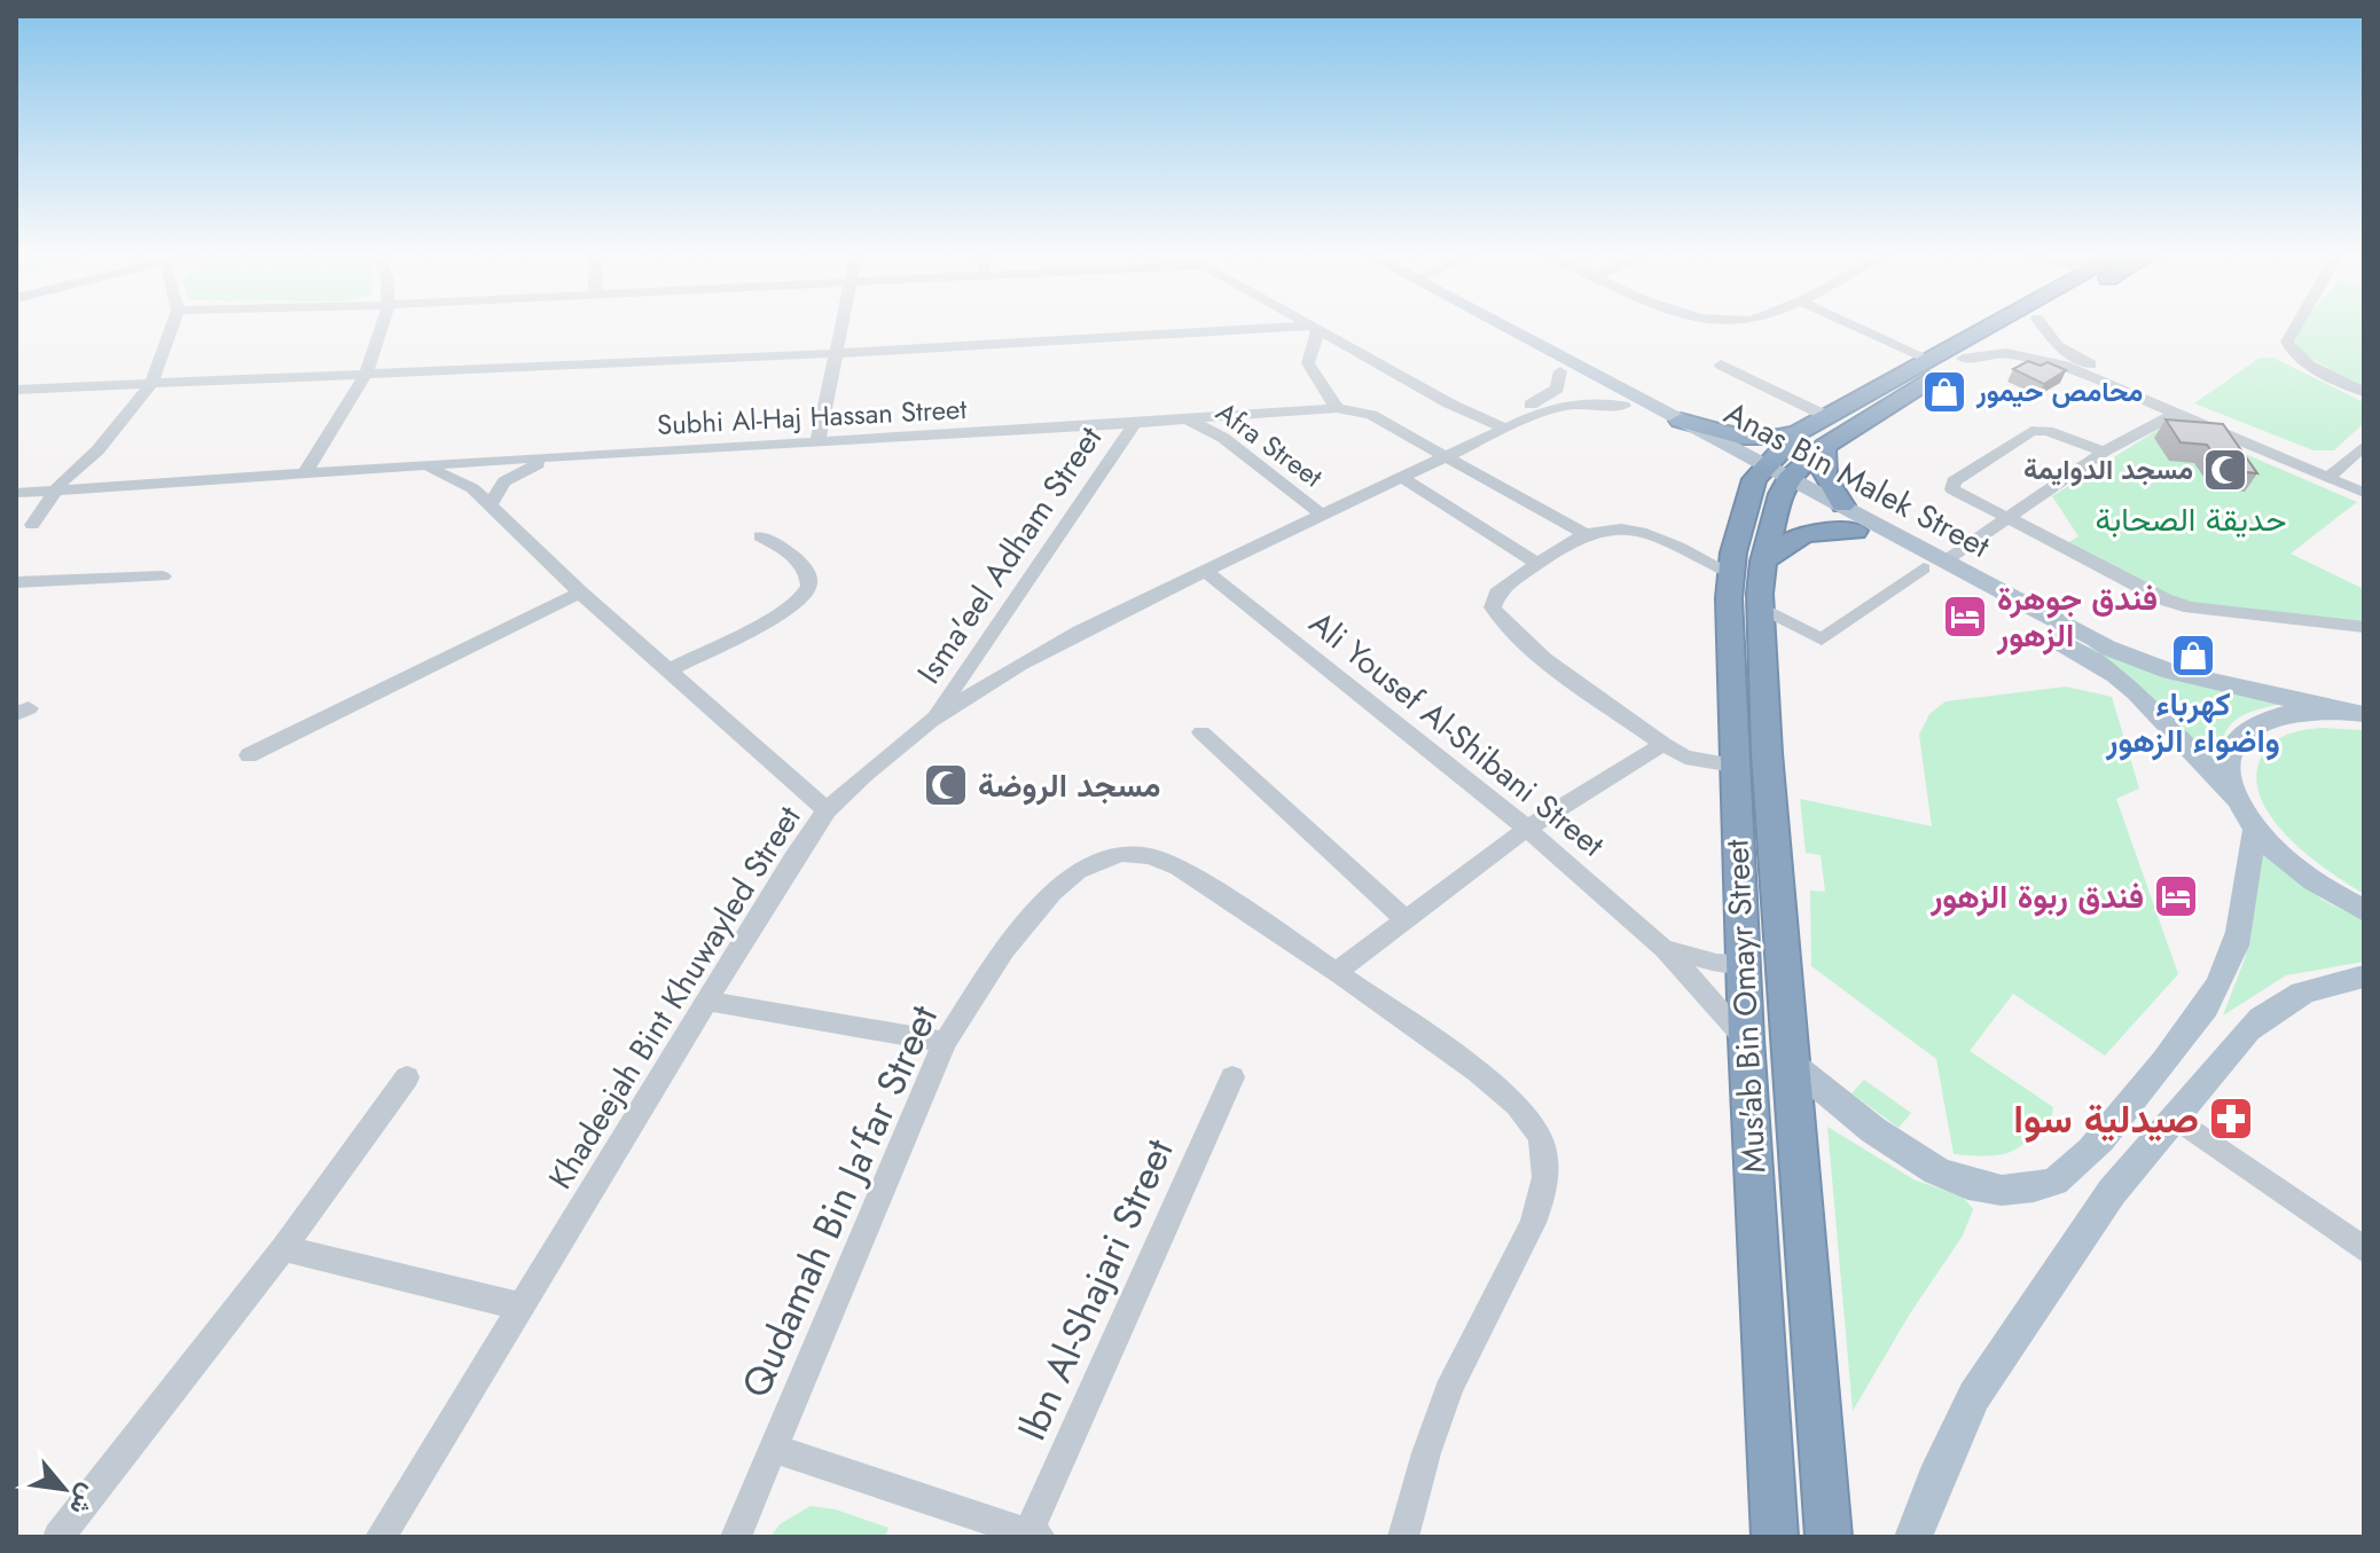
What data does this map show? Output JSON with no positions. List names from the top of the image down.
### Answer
{
  "streets": {
    "highway": ["Mus'ab Bin Omayr Street"],
    "main road": ["Anas Bin Malek Street"],
    "street": [
      "Subhi Al-Haj Hassan Street",
      "Afra Street",
      "Isma'eel Adham Street",
      "Ali Yousef Al-Shibani Street",
      "Khadeejah Bint Khuwayled Street",
      "Qudamah Bin Ja'far Street",
      "Ibn Al-Shajari Street"
    ]
  },
  "crossings": [
    ["Subhi Al-Haj Hassan Street", "Afra Street"],
    ["Subhi Al-Haj Hassan Street", "Isma'eel Adham Street"],
    ["Subhi Al-Haj Hassan Street", "Khadeejah Bint Khuwayled Street"],
    ["Afra Street", "Khadeejah Bint Khuwayled Street"],
    ["Anas Bin Malek Street", "Khadeejah Bint Khuwayled Street"],
    ["Anas Bin Malek Street", "Mus'ab Bin Omayr Street"],
    ["Isma'eel Adham Street", "Khadeejah Bint Khuwayled Street"],
    ["Ali Yousef Al-Shibani Street", "Khadeejah Bint Khuwayled Street"],
    ["Ali Yousef Al-Shibani Street", "Mus'ab Bin Omayr Street"]
  ],
  "parks": ["حديقة الصحابة"],
  "places": {
    "shop": ["محامص حيمور", "كهرباء واضواء الزهور"],
    "mosque": ["مسجد الدوايمة", "مسجد الروضة"],
    "hotel": ["فندق جوهرة الزهور", "فندق ربوة الزهور"],
    "pharmacy": ["صيدلية سوا"]
  },
  "north": "bottom right"
}
